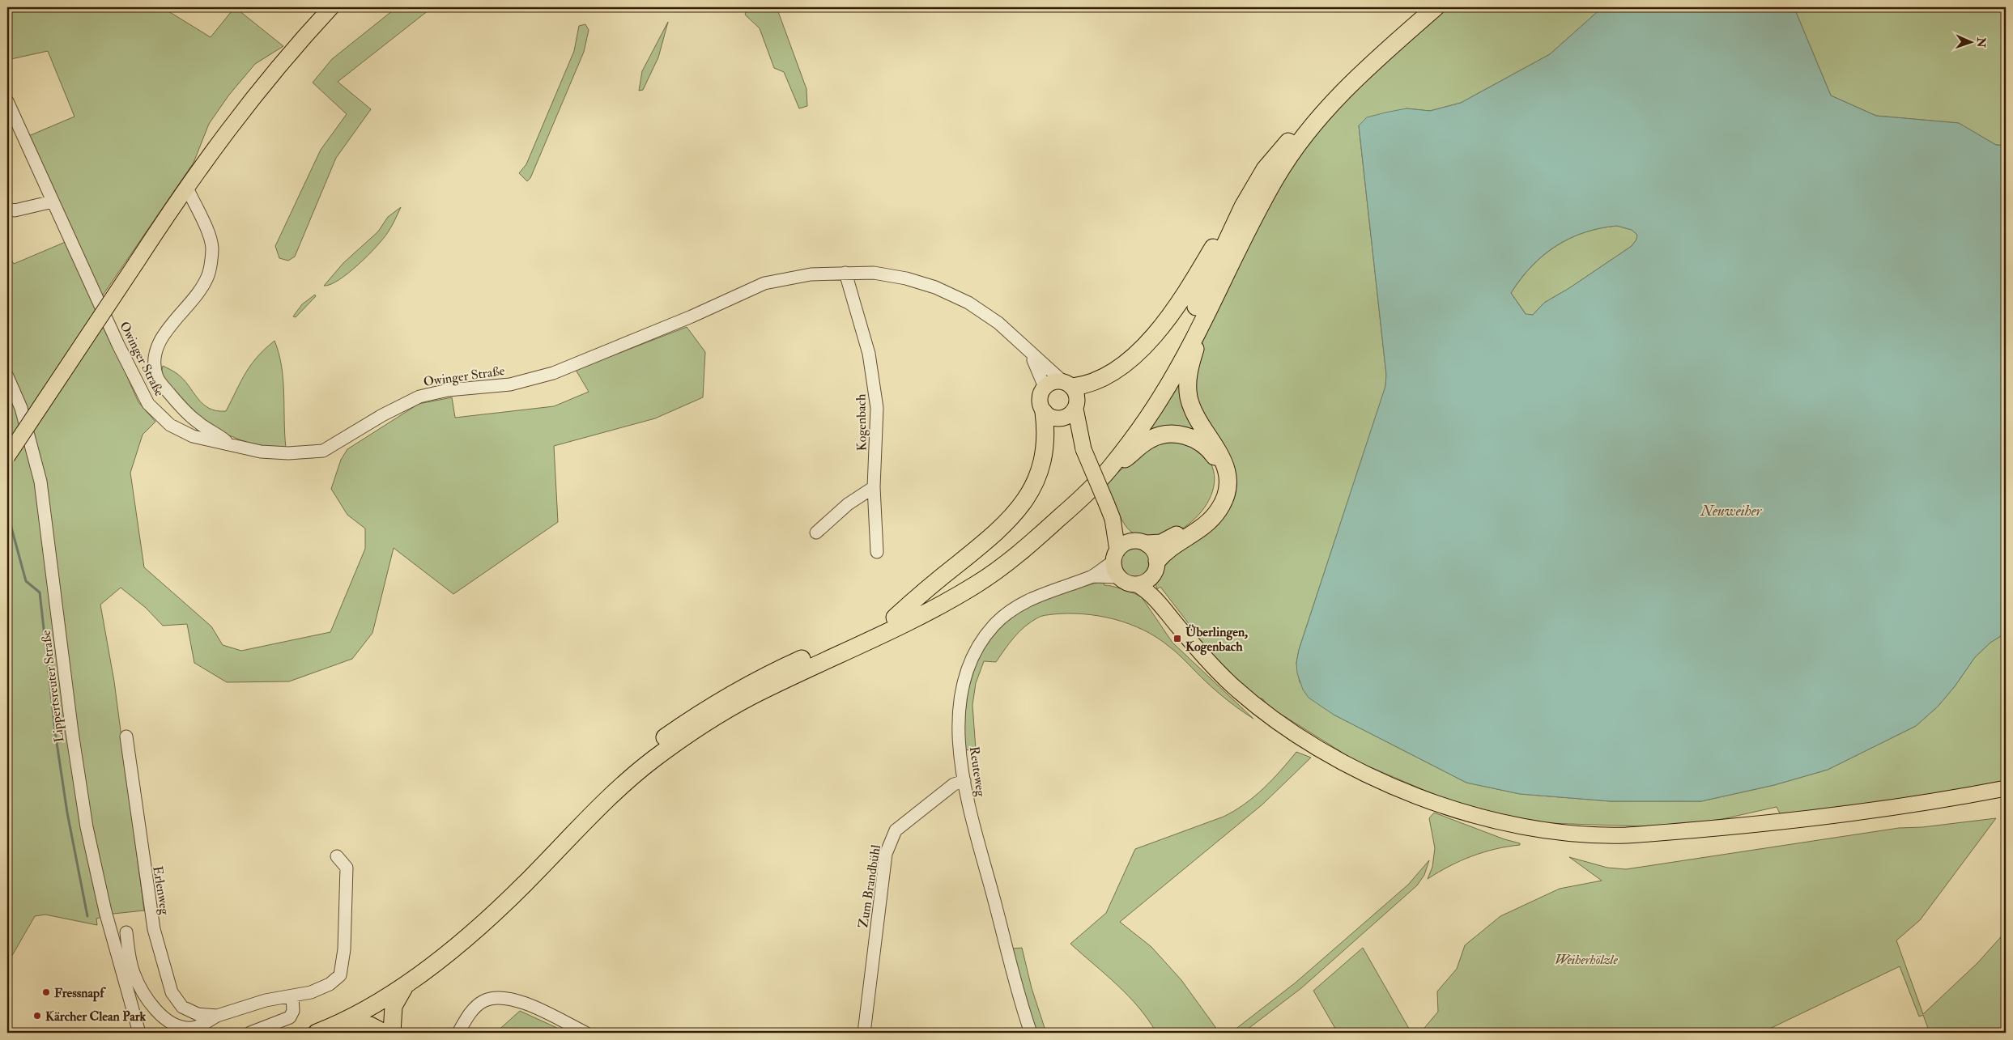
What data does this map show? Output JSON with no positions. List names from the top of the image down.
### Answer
{
  "streets": {
    "street": [
      "Owinger Straße",
      "Kogenbach",
      "Lippertsreuter Straße",
      "Reuteweg",
      "Zum Brandbühl",
      "Erlenweg"
    ]
  },
  "crossings": [
    ["Owinger Straße", "Kogenbach"],
    ["Reuteweg", "Zum Brandbühl"]
  ],
  "water": ["Neuweiher"],
  "parks": ["Weiherhölzle"],
  "places": {
    "transit": ["Überlingen, Kogenbach"],
    "other": ["Fressnapf", "Kärcher Clean Park"]
  },
  "north": "right"
}
